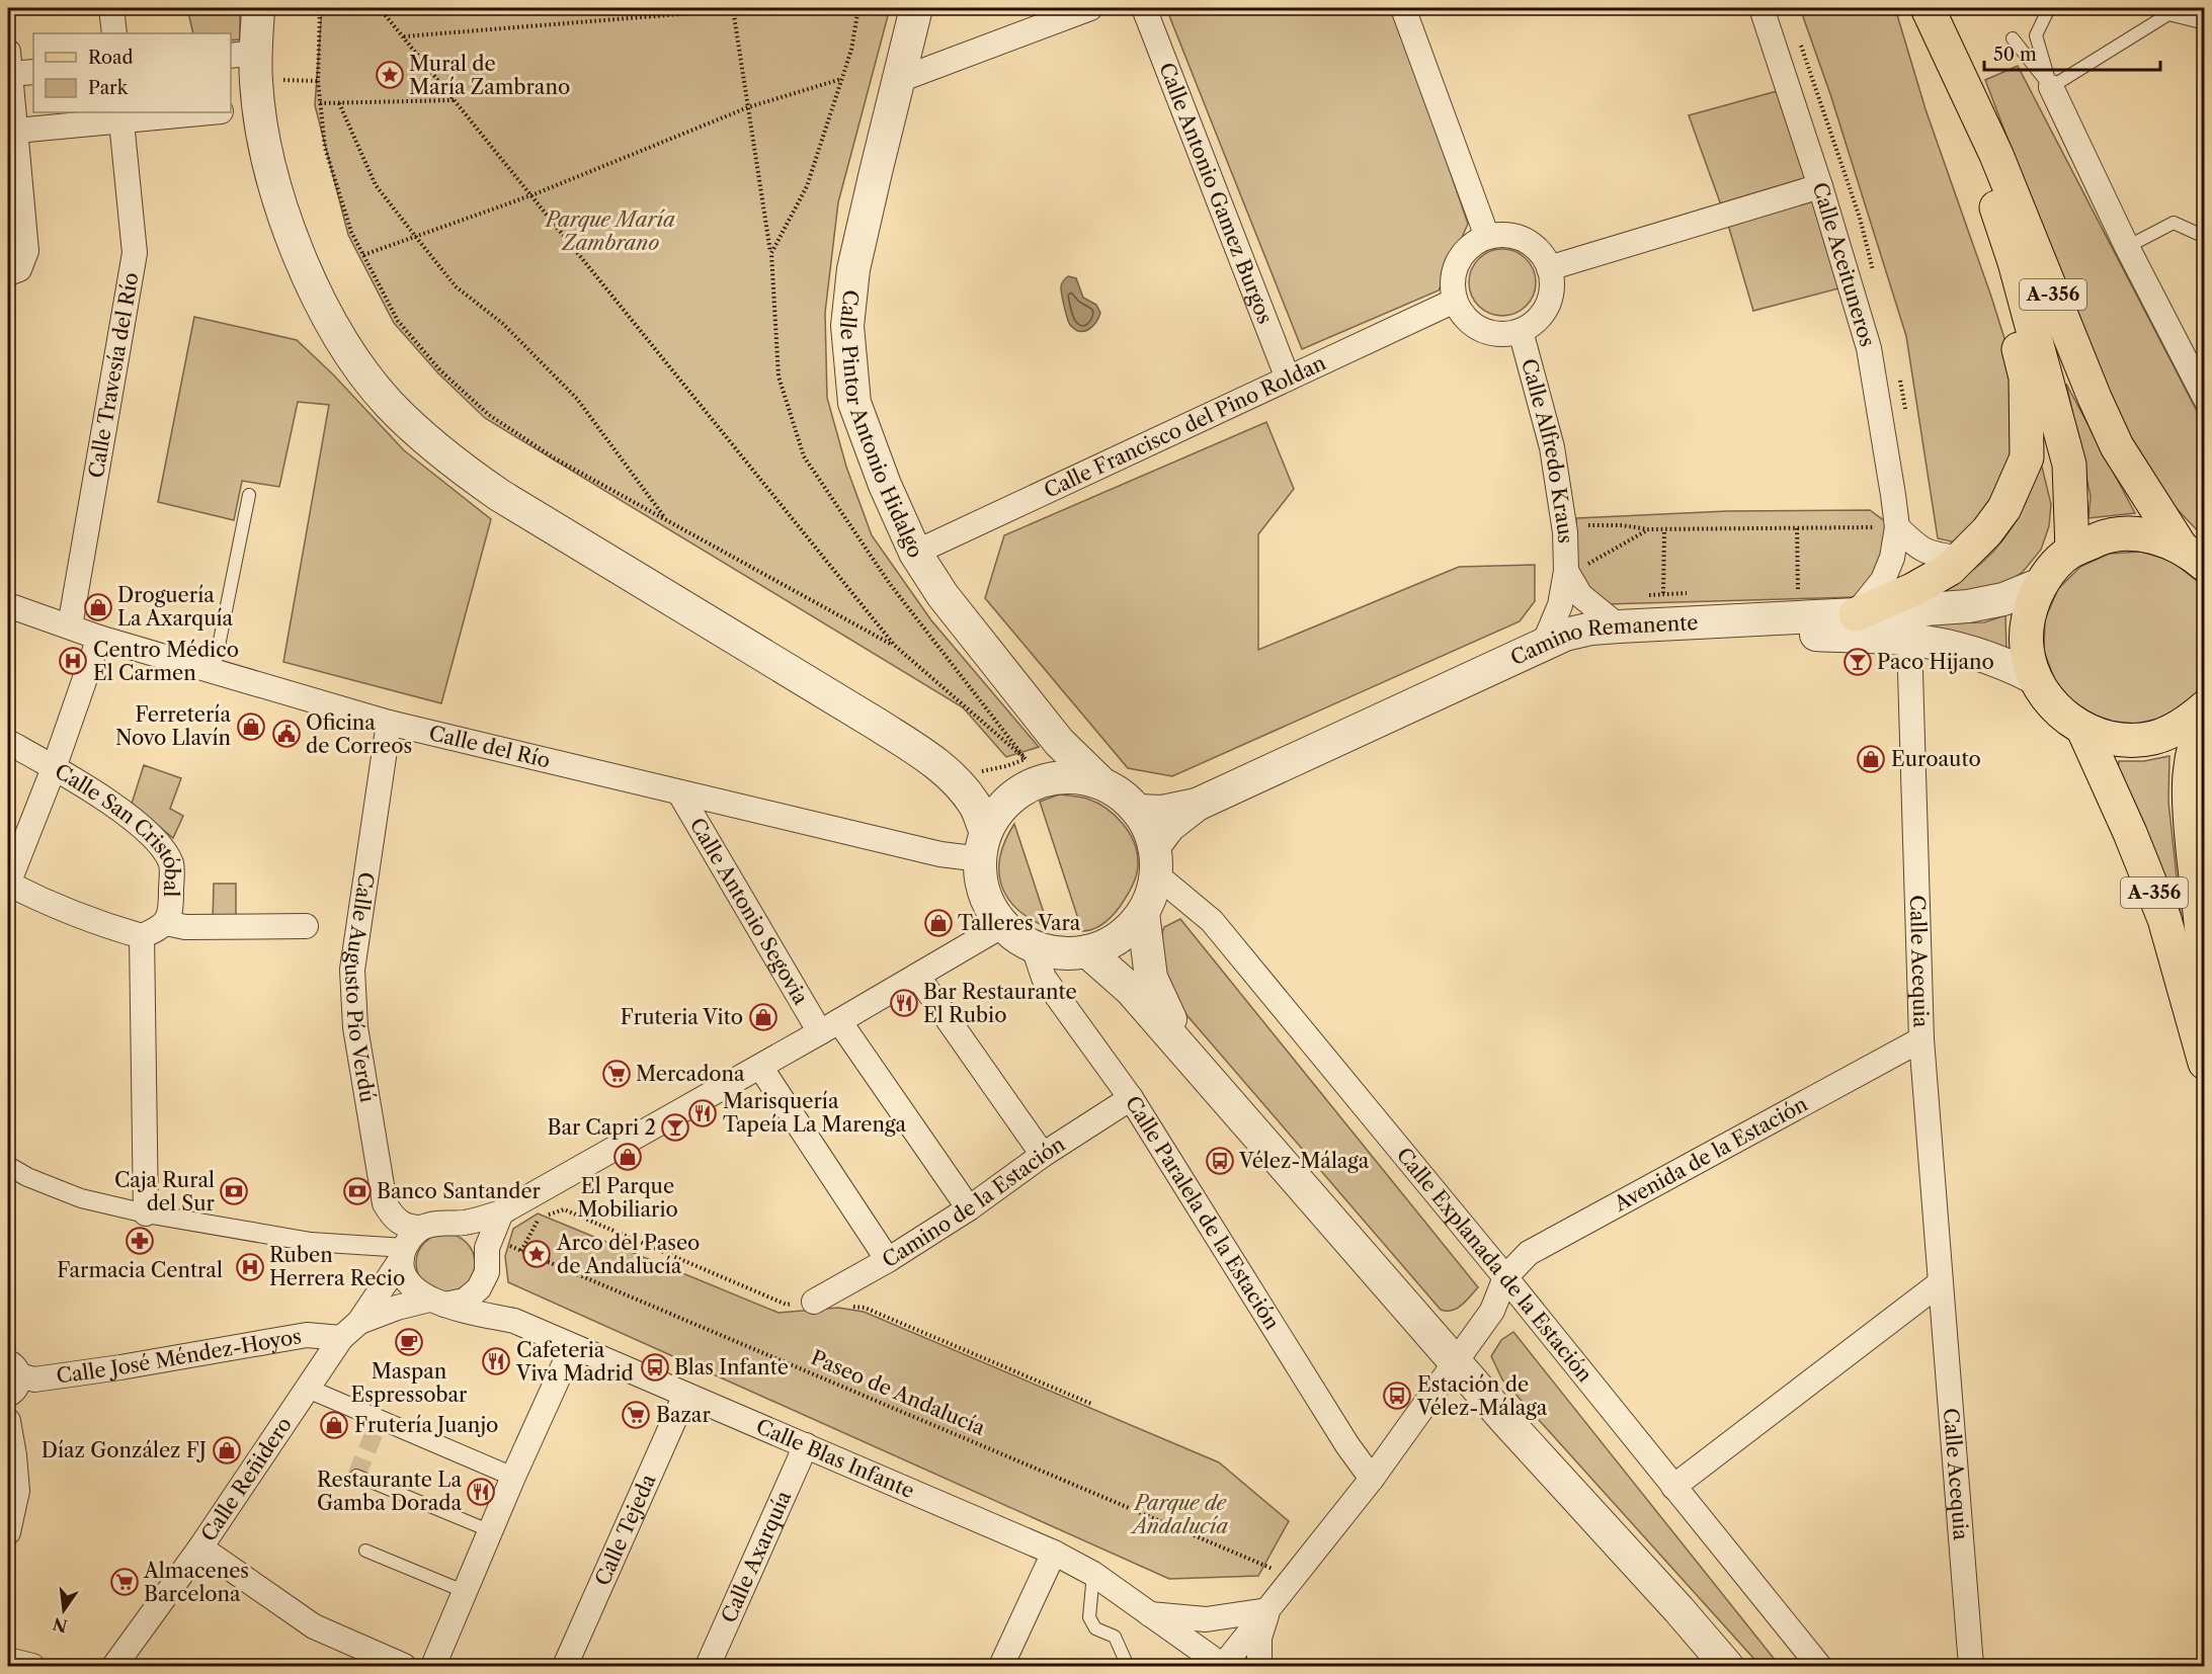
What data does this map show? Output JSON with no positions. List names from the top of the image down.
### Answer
{
  "streets": {
    "main road": ["A-356"],
    "street": [
      "Calle Antonio Gamez Burgos",
      "Calle Aceituneros",
      "Calle Travesía del Río",
      "Calle Pintor Antonio Hidalgo",
      "Calle Francisco del Pino Roldan",
      "Calle Alfredo Kraus",
      "Camino Remanente",
      "Calle del Río",
      "Calle San Cristóbal",
      "Calle Antonio Segovia",
      "Calle Acequia",
      "Calle Augusto Pío Verdú",
      "Avenida de la Estación",
      "Camino de la Estación",
      "Calle Paralela de la Estación",
      "Calle Explanada de la Estación",
      "Calle José Méndez-Hoyos",
      "Calle Blas Infante",
      "Calle Reñidero",
      "Calle Tejeda",
      "Calle Axarquía"
    ],
    "path": ["Paseo de Andalucía"]
  },
  "crossings": [
    ["Calle Antonio Gamez Burgos", "Calle Francisco del Pino Roldan"],
    ["Calle Aceituneros", "Camino Remanente"],
    ["A-356", "Camino Remanente"],
    ["Calle Travesía del Río", "Calle del Río"],
    ["Calle Pintor Antonio Hidalgo", "Calle Francisco del Pino Roldan"],
    ["Calle Pintor Antonio Hidalgo", "Camino Remanente"],
    ["Calle Pintor Antonio Hidalgo", "Calle del Río"],
    ["Calle Pintor Antonio Hidalgo", "Calle Paralela de la Estación"],
    ["Calle Pintor Antonio Hidalgo", "Calle Explanada de la Estación"],
    ["Calle Francisco del Pino Roldan", "Calle Alfredo Kraus"],
    ["Calle Alfredo Kraus", "Camino Remanente"],
    ["Camino Remanente", "Calle del Río"],
    ["Camino Remanente", "Calle Paralela de la Estación"],
    ["Camino Remanente", "Calle Explanada de la Estación"],
    ["Calle del Río", "Calle Antonio Segovia"],
    ["Calle del Río", "Calle Augusto Pío Verdú"],
    ["Calle del Río", "Calle Paralela de la Estación"],
    ["Calle del Río", "Calle Explanada de la Estación"],
    ["Calle Antonio Segovia", "Camino de la Estación"],
    ["Calle Acequia", "Avenida de la Estación"],
    ["Calle Augusto Pío Verdú", "Paseo de Andalucía"],
    ["Calle Augusto Pío Verdú", "Calle Blas Infante"],
    ["Calle Augusto Pío Verdú", "Calle Reñidero"],
    ["Avenida de la Estación", "Calle Explanada de la Estación"],
    ["Camino de la Estación", "Calle Paralela de la Estación"],
    ["Calle Paralela de la Estación", "Calle Explanada de la Estación"],
    ["Calle José Méndez-Hoyos", "Calle Reñidero"],
    ["Paseo de Andalucía", "Calle Blas Infante"],
    ["Paseo de Andalucía", "Calle Reñidero"],
    ["Calle Blas Infante", "Calle Reñidero"],
    ["Calle Blas Infante", "Calle Tejeda"],
    ["Calle Blas Infante", "Calle Axarquía"]
  ],
  "parks": ["Parque María Zambrano", "Parque de Andalucía"],
  "places": {
    "place": ["Mural de María Zambrano", "Arco del Paseo de Andalucía"],
    "shop": [
      "Droguería La Axarquía",
      "Ferretería Novo Llavín",
      "Euroauto",
      "Talleres Vara",
      "Fruteria Vito",
      "El Parque Mobiliario",
      "Frutería Juanjo",
      "Díaz González FJ"
    ],
    "hospital": ["Centro Médico El Carmen", "Ruben Herrera Recio"],
    "bar": ["Paco Hijano", "Bar Capri 2"],
    "public building": ["Oficina de Correos"],
    "restaurant": [
      "Bar Restaurante El Rubio",
      "Marisquería Tapeía La Marenga",
      "Cafeteria Viva Madrid",
      "Restaurante La Gamba Dorada"
    ],
    "supermarket": ["Mercadona", "Bazar", "Almacenes Barcelona"],
    "bus stop": ["Vélez-Málaga", "Blas Infante", "Estación de Vélez-Málaga"],
    "bank": ["Caja Rural del Sur", "Banco Santander"],
    "pharmacy": ["Farmacia Central"],
    "cafe": ["Maspan Espressobar"]
  },
  "legend": ["Road", "Park"],
  "scale_bar": "50 m",
  "north": "bottom"
}
